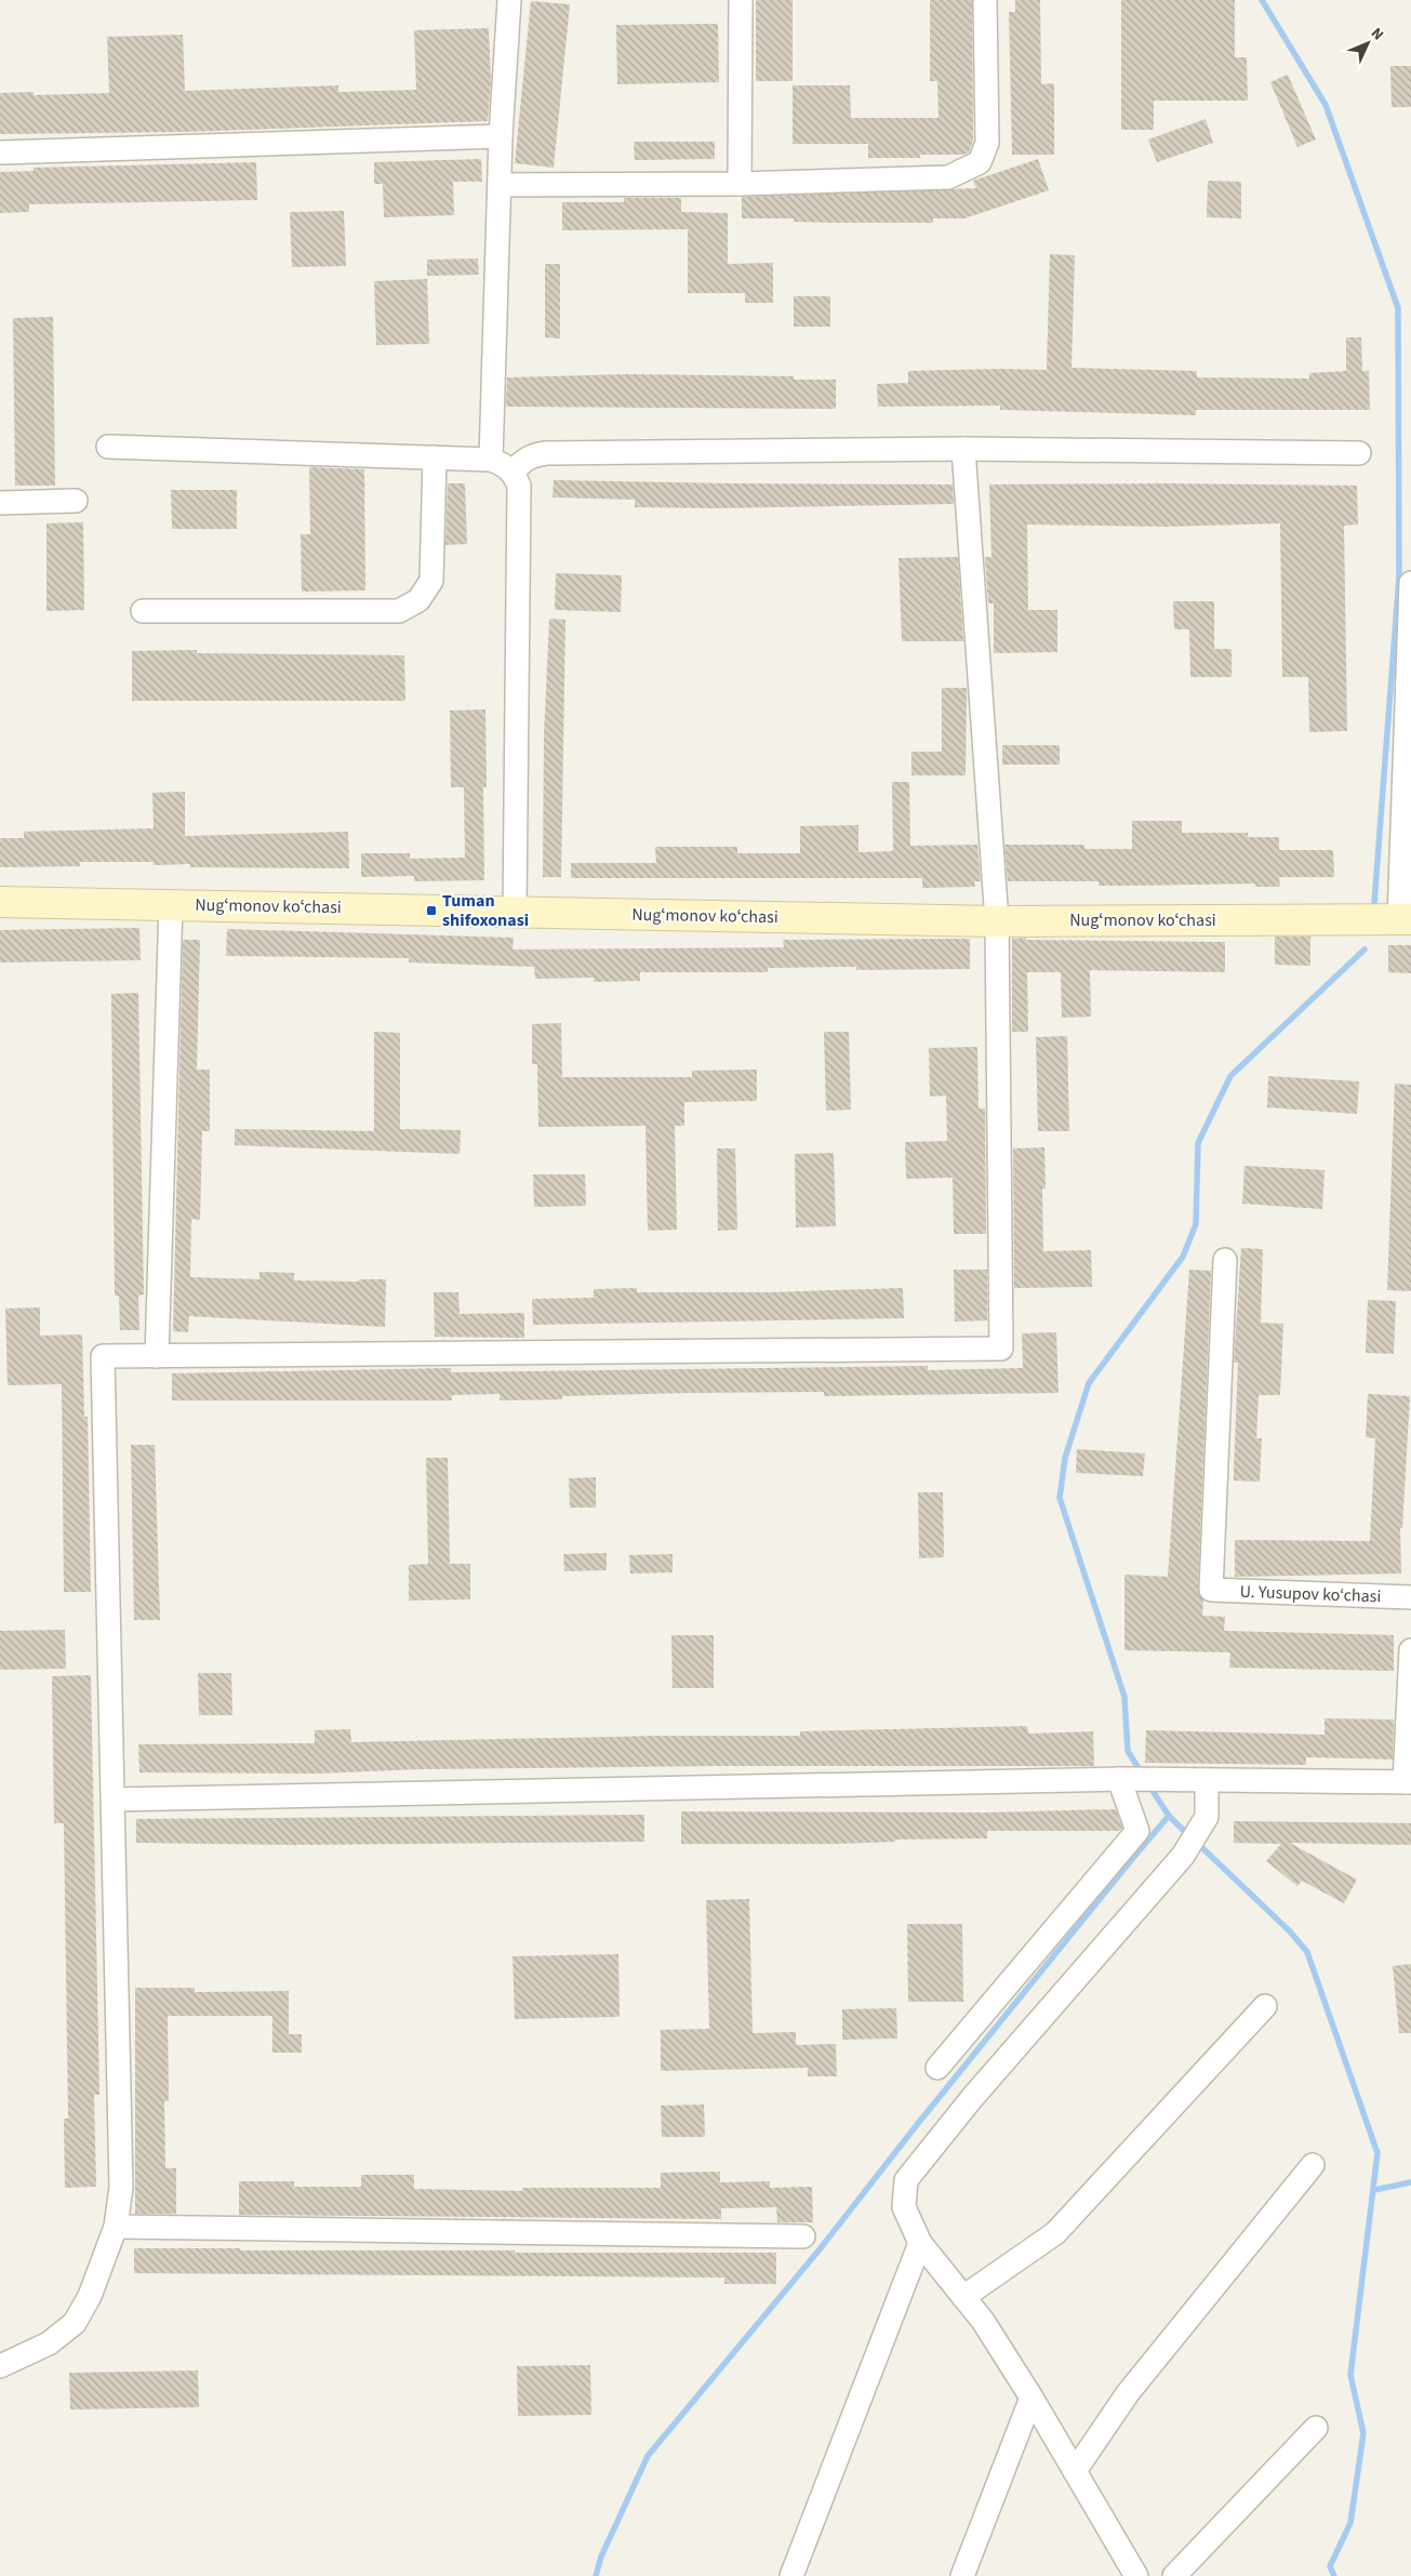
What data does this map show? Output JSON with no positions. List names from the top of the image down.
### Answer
{
  "streets": {
    "main road": ["Nugʻmonov koʻchasi"],
    "street": ["U. Yusupov ko‘chasi"]
  },
  "places": {
    "transit": ["Tuman shifoxonasi"]
  },
  "north": "top right"
}
